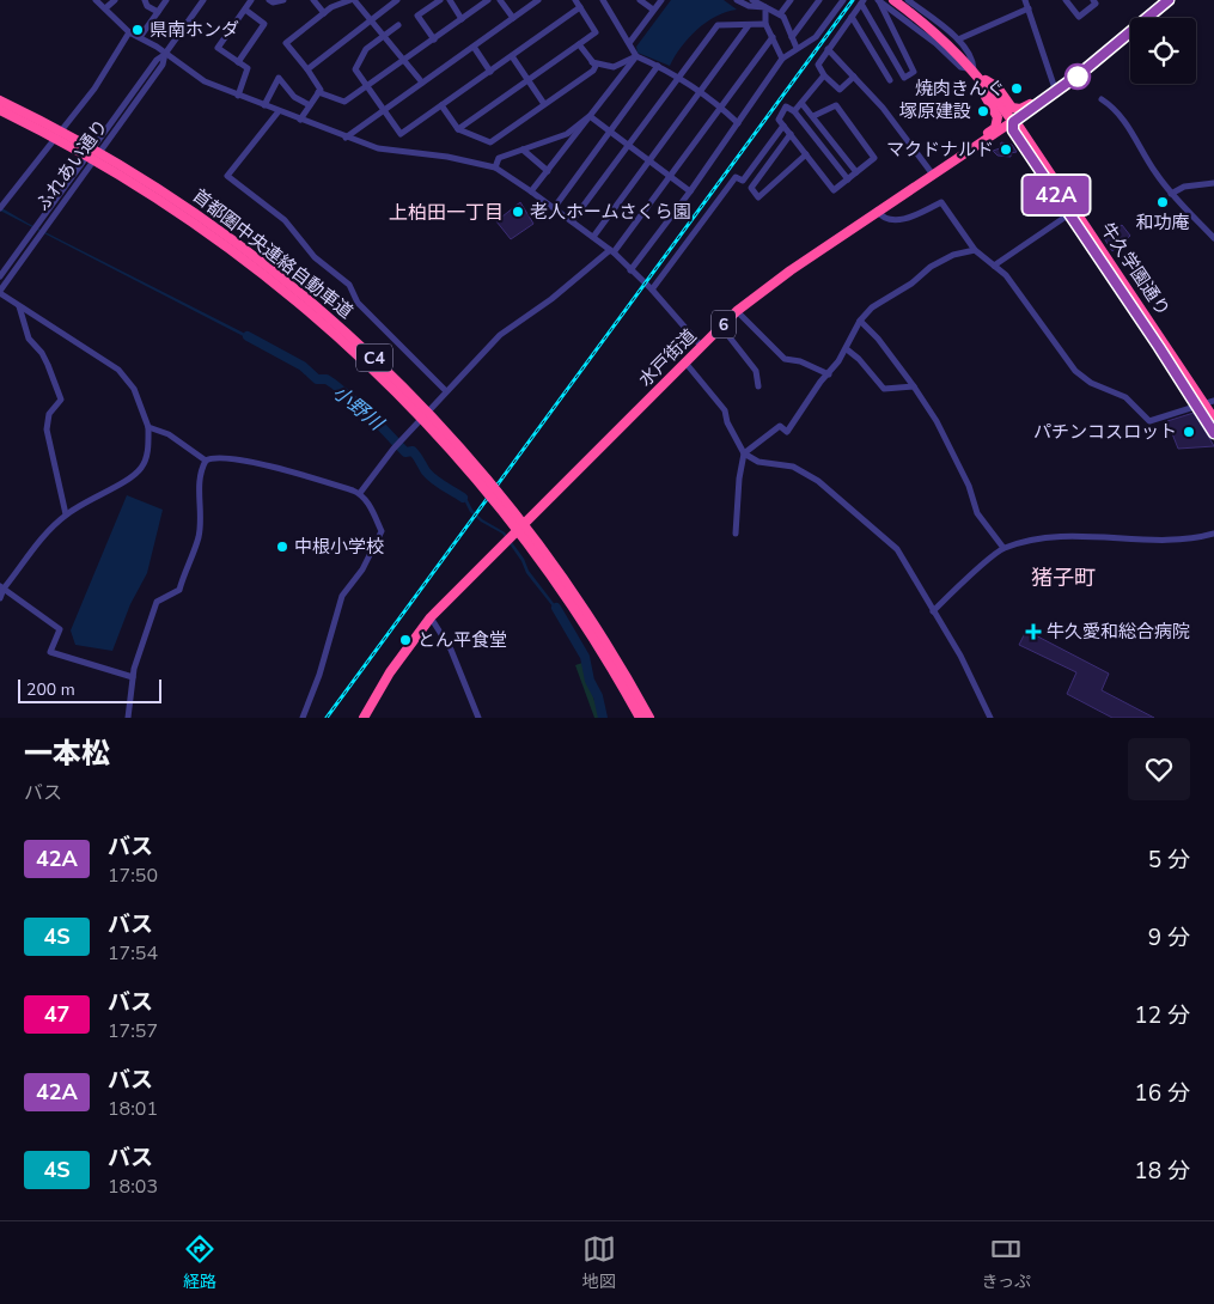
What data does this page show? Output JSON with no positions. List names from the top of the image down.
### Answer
{
  "streets": {
    "highway": [
      "首都圏中央連絡自動車道",
      "牛久学園通り",
      "6",
      "C4",
      "水戸街道"
    ],
    "street": ["ふれあい通り"]
  },
  "crossings": [
    ["牛久学園通り", "水戸街道"]
  ],
  "districts": ["上柏田一丁目", "猪子町"],
  "water": ["小野川"],
  "places": {
    "other": [
      "県南ホンダ",
      "焼肉きんぐ",
      "塚原建設",
      "マクドナルド",
      "和功庵",
      "老人ホームさくら園",
      "パチンコスロット",
      "中根小学校",
      "とん平食堂"
    ],
    "health": ["牛久愛和総合病院"]
  },
  "lines": ["bus line 42A"],
  "scale_bar": "200 m",
  "page": {
    "on_map": "42A",
    "scale": "200 m",
    "heading": ["一本松", "バス"],
    "list": [
      {
        "mark": "42A",
        "name": "バス",
        "note": "17:50",
        "value": "5 分"
      },
      {
        "mark": "4S",
        "name": "バス",
        "note": "17:54",
        "value": "9 分"
      },
      {
        "mark": "47",
        "name": "バス",
        "note": "17:57",
        "value": "12 分"
      },
      {
        "mark": "42A",
        "name": "バス",
        "note": "18:01",
        "value": "16 分"
      },
      {
        "mark": "4S",
        "name": "バス",
        "note": "18:03",
        "value": "18 分"
      }
    ],
    "tabs": ["経路", "地図", "きっぷ"]
  }
}
